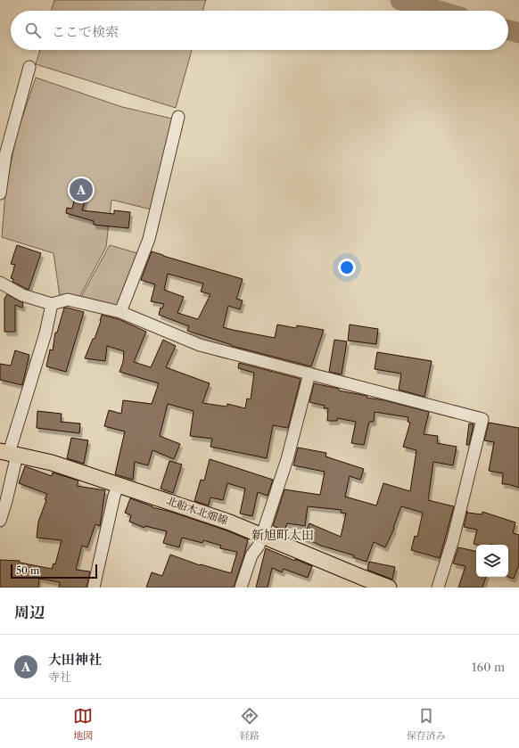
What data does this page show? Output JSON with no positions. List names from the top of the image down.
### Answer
{
  "streets": {
    "main road": ["北船木北畑線"]
  },
  "districts": ["新旭町太田"],
  "scale_bar": "50 m",
  "page": {
    "search": "ここで検索",
    "pins": "A",
    "scale": "50 m",
    "heading": "周辺",
    "list": [
      {
        "mark": "A",
        "name": "大田神社",
        "note": "寺社",
        "value": "160 m"
      }
    ],
    "nav": ["地図", "経路", "保存済み"]
  }
}
